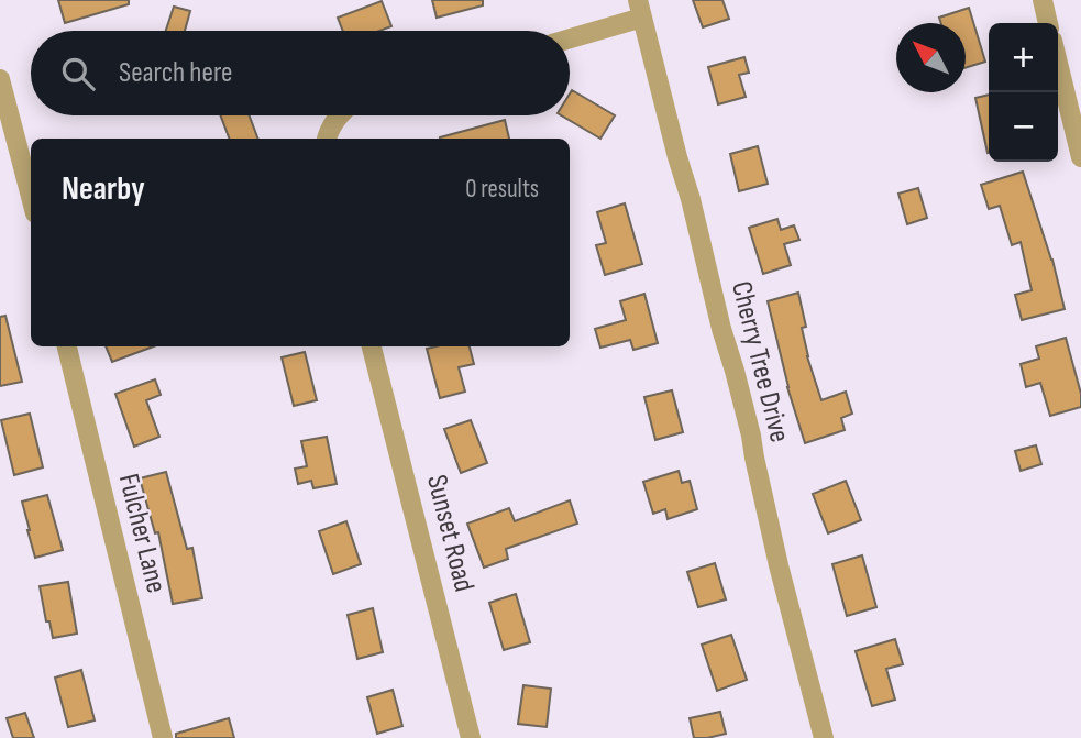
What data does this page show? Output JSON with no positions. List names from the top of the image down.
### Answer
{
  "streets": {
    "street": ["Cherry Tree Drive", "Fulcher Lane", "Sunset Road"]
  },
  "north": "top left",
  "page": {
    "map_buttons": ["+", "−"],
    "search": "Search here",
    "heading": ["Nearby", "0 results"]
  }
}
